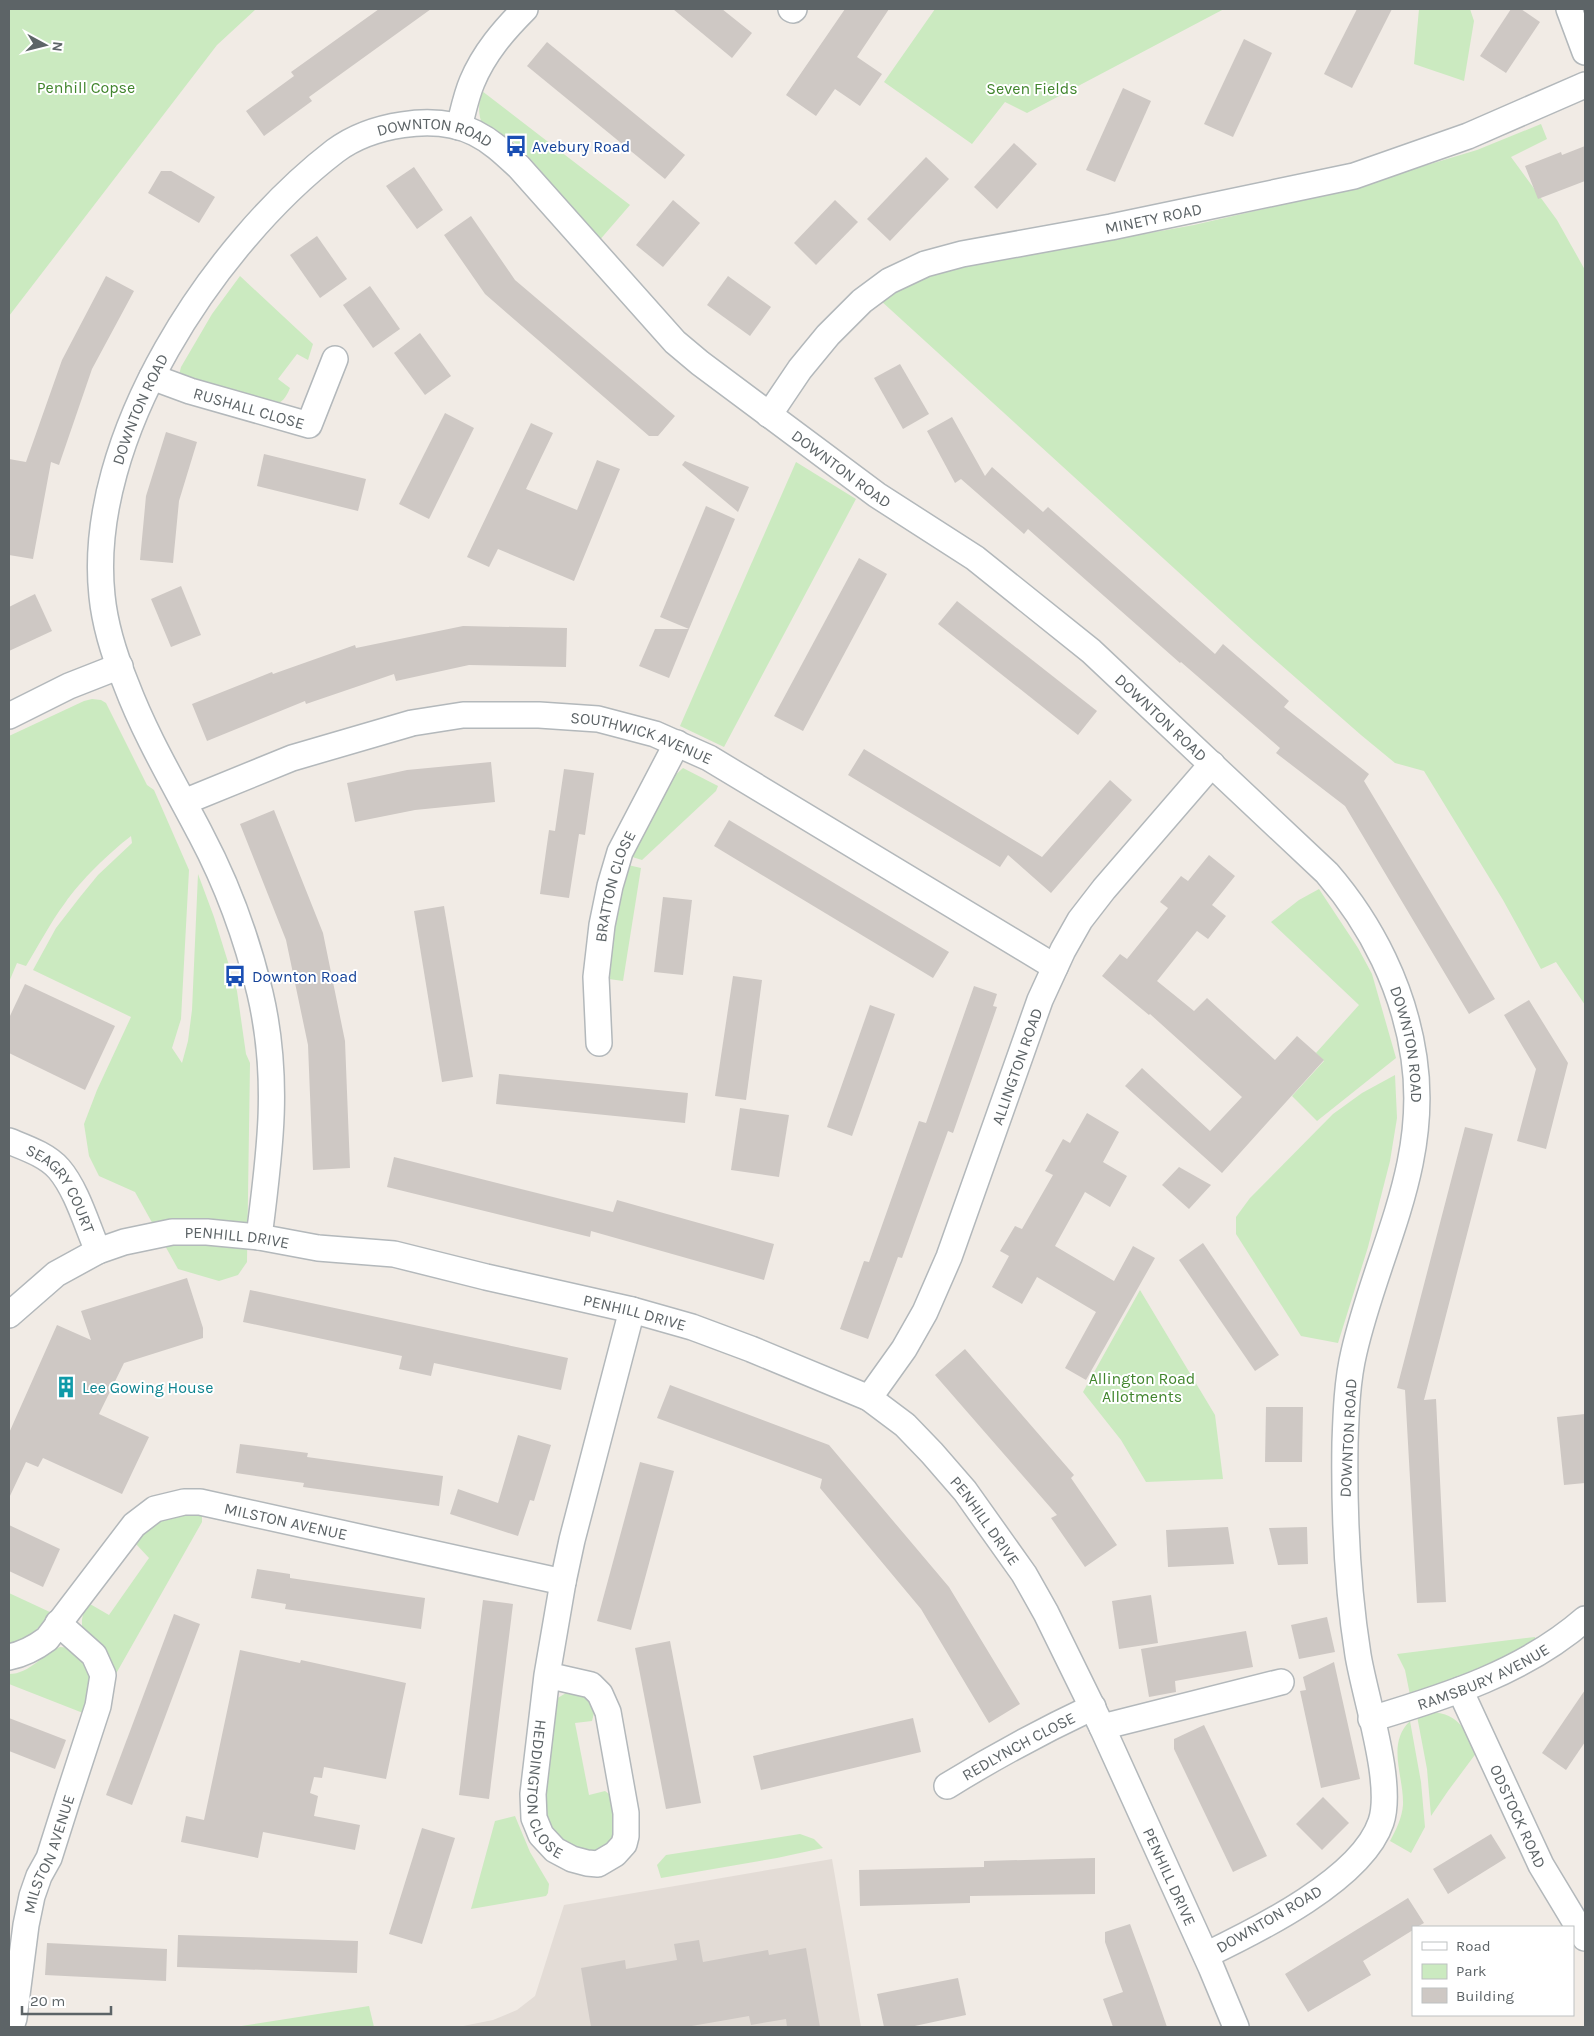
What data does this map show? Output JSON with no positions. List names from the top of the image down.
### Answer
{
  "streets": {
    "street": [
      "DOWNTON ROAD",
      "MINETY ROAD",
      "RUSHALL CLOSE",
      "SOUTHWICK AVENUE",
      "BRATTON CLOSE",
      "ALLINGTON ROAD",
      "SEAGRY COURT",
      "PENHILL DRIVE",
      "MILSTON AVENUE",
      "RAMSBURY AVENUE",
      "REDLYNCH CLOSE",
      "HEDDINGTON CLOSE",
      "ODSTOCK ROAD"
    ]
  },
  "crossings": [
    ["DOWNTON ROAD", "MINETY ROAD"],
    ["DOWNTON ROAD", "RUSHALL CLOSE"],
    ["DOWNTON ROAD", "SOUTHWICK AVENUE"],
    ["DOWNTON ROAD", "ALLINGTON ROAD"],
    ["DOWNTON ROAD", "PENHILL DRIVE"],
    ["DOWNTON ROAD", "RAMSBURY AVENUE"],
    ["SOUTHWICK AVENUE", "BRATTON CLOSE"],
    ["SOUTHWICK AVENUE", "ALLINGTON ROAD"],
    ["ALLINGTON ROAD", "PENHILL DRIVE"],
    ["SEAGRY COURT", "PENHILL DRIVE"],
    ["PENHILL DRIVE", "REDLYNCH CLOSE"],
    ["PENHILL DRIVE", "HEDDINGTON CLOSE"],
    ["MILSTON AVENUE", "HEDDINGTON CLOSE"],
    ["RAMSBURY AVENUE", "ODSTOCK ROAD"]
  ],
  "parks": ["Penhill Copse", "Seven Fields", "Allington Road Allotments"],
  "places": {
    "bus stop": ["Avebury Road", "Downton Road"],
    "building": ["Lee Gowing House"]
  },
  "legend": ["Road", "Park", "Building"],
  "scale_bar": "20 m",
  "north": "right"
}
